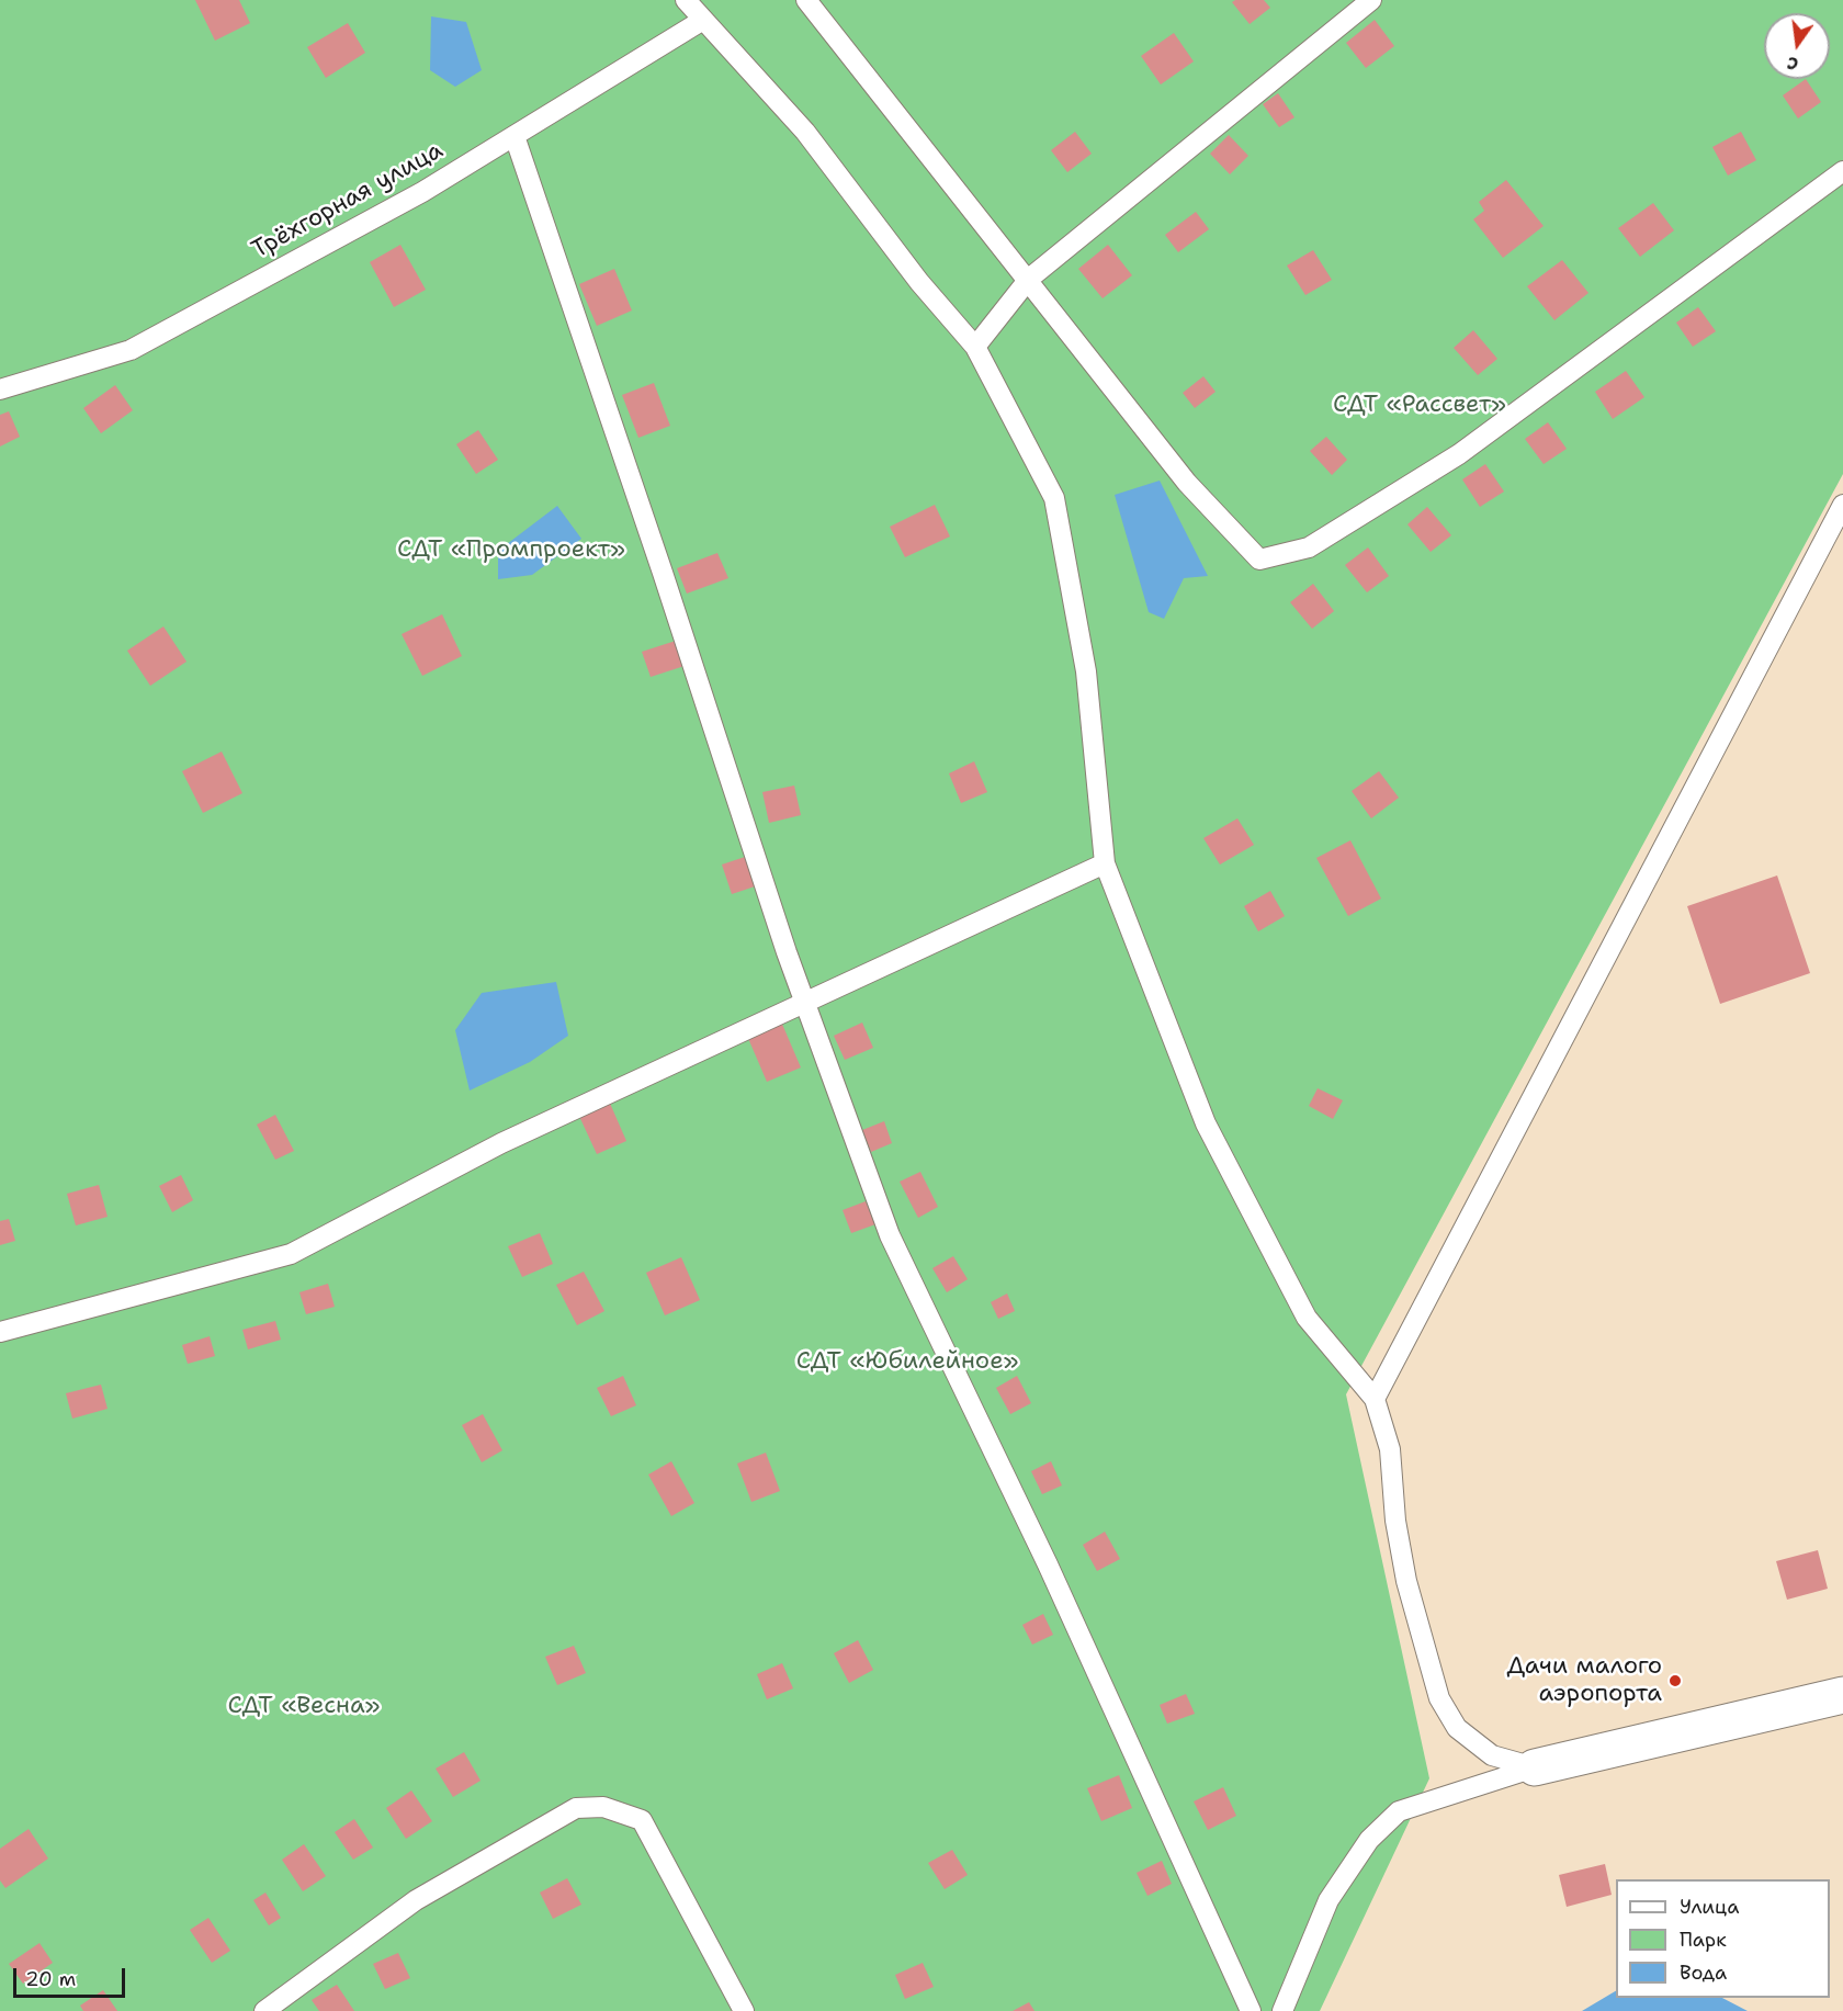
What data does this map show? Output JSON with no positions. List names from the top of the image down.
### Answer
{
  "streets": {
    "lane": ["Трёхгорная улица"]
  },
  "parks": [
    "СДТ «Рассвет»",
    "СДТ «Промпроект»",
    "СДТ «Юбилейное»",
    "СДТ «Весна»"
  ],
  "places": ["Дачи малого аэропорта"],
  "legend": ["Улица", "Парк", "Вода"],
  "scale_bar": "20 m",
  "north": "bottom"
}
